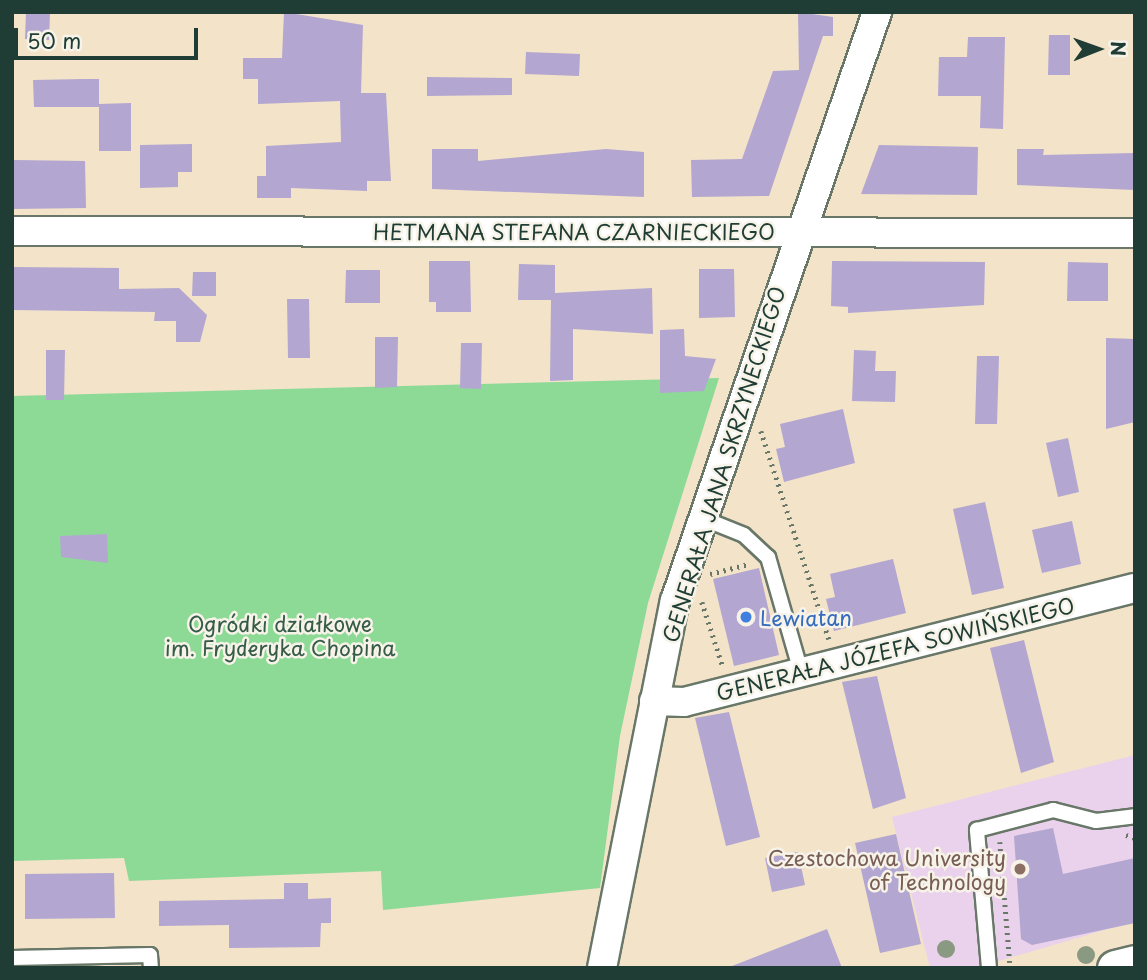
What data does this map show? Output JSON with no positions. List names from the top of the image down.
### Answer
{
  "streets": {
    "street": ["HETMANA STEFANA CZARNIECKIEGO", "GENERAŁA JANA SKRZYNECKIEGO", "GENERAŁA JÓZEFA SOWIŃSKIEGO"]
  },
  "crossings": [
    ["HETMANA STEFANA CZARNIECKIEGO", "GENERAŁA JANA SKRZYNECKIEGO"],
    ["GENERAŁA JANA SKRZYNECKIEGO", "GENERAŁA JÓZEFA SOWIŃSKIEGO"]
  ],
  "parks": ["Ogródki działkowe im. Fryderyka Chopina"],
  "places": ["Lewiatan", "Czestochowa University of Technology"],
  "scale_bar": "50 m",
  "north": "right"
}
